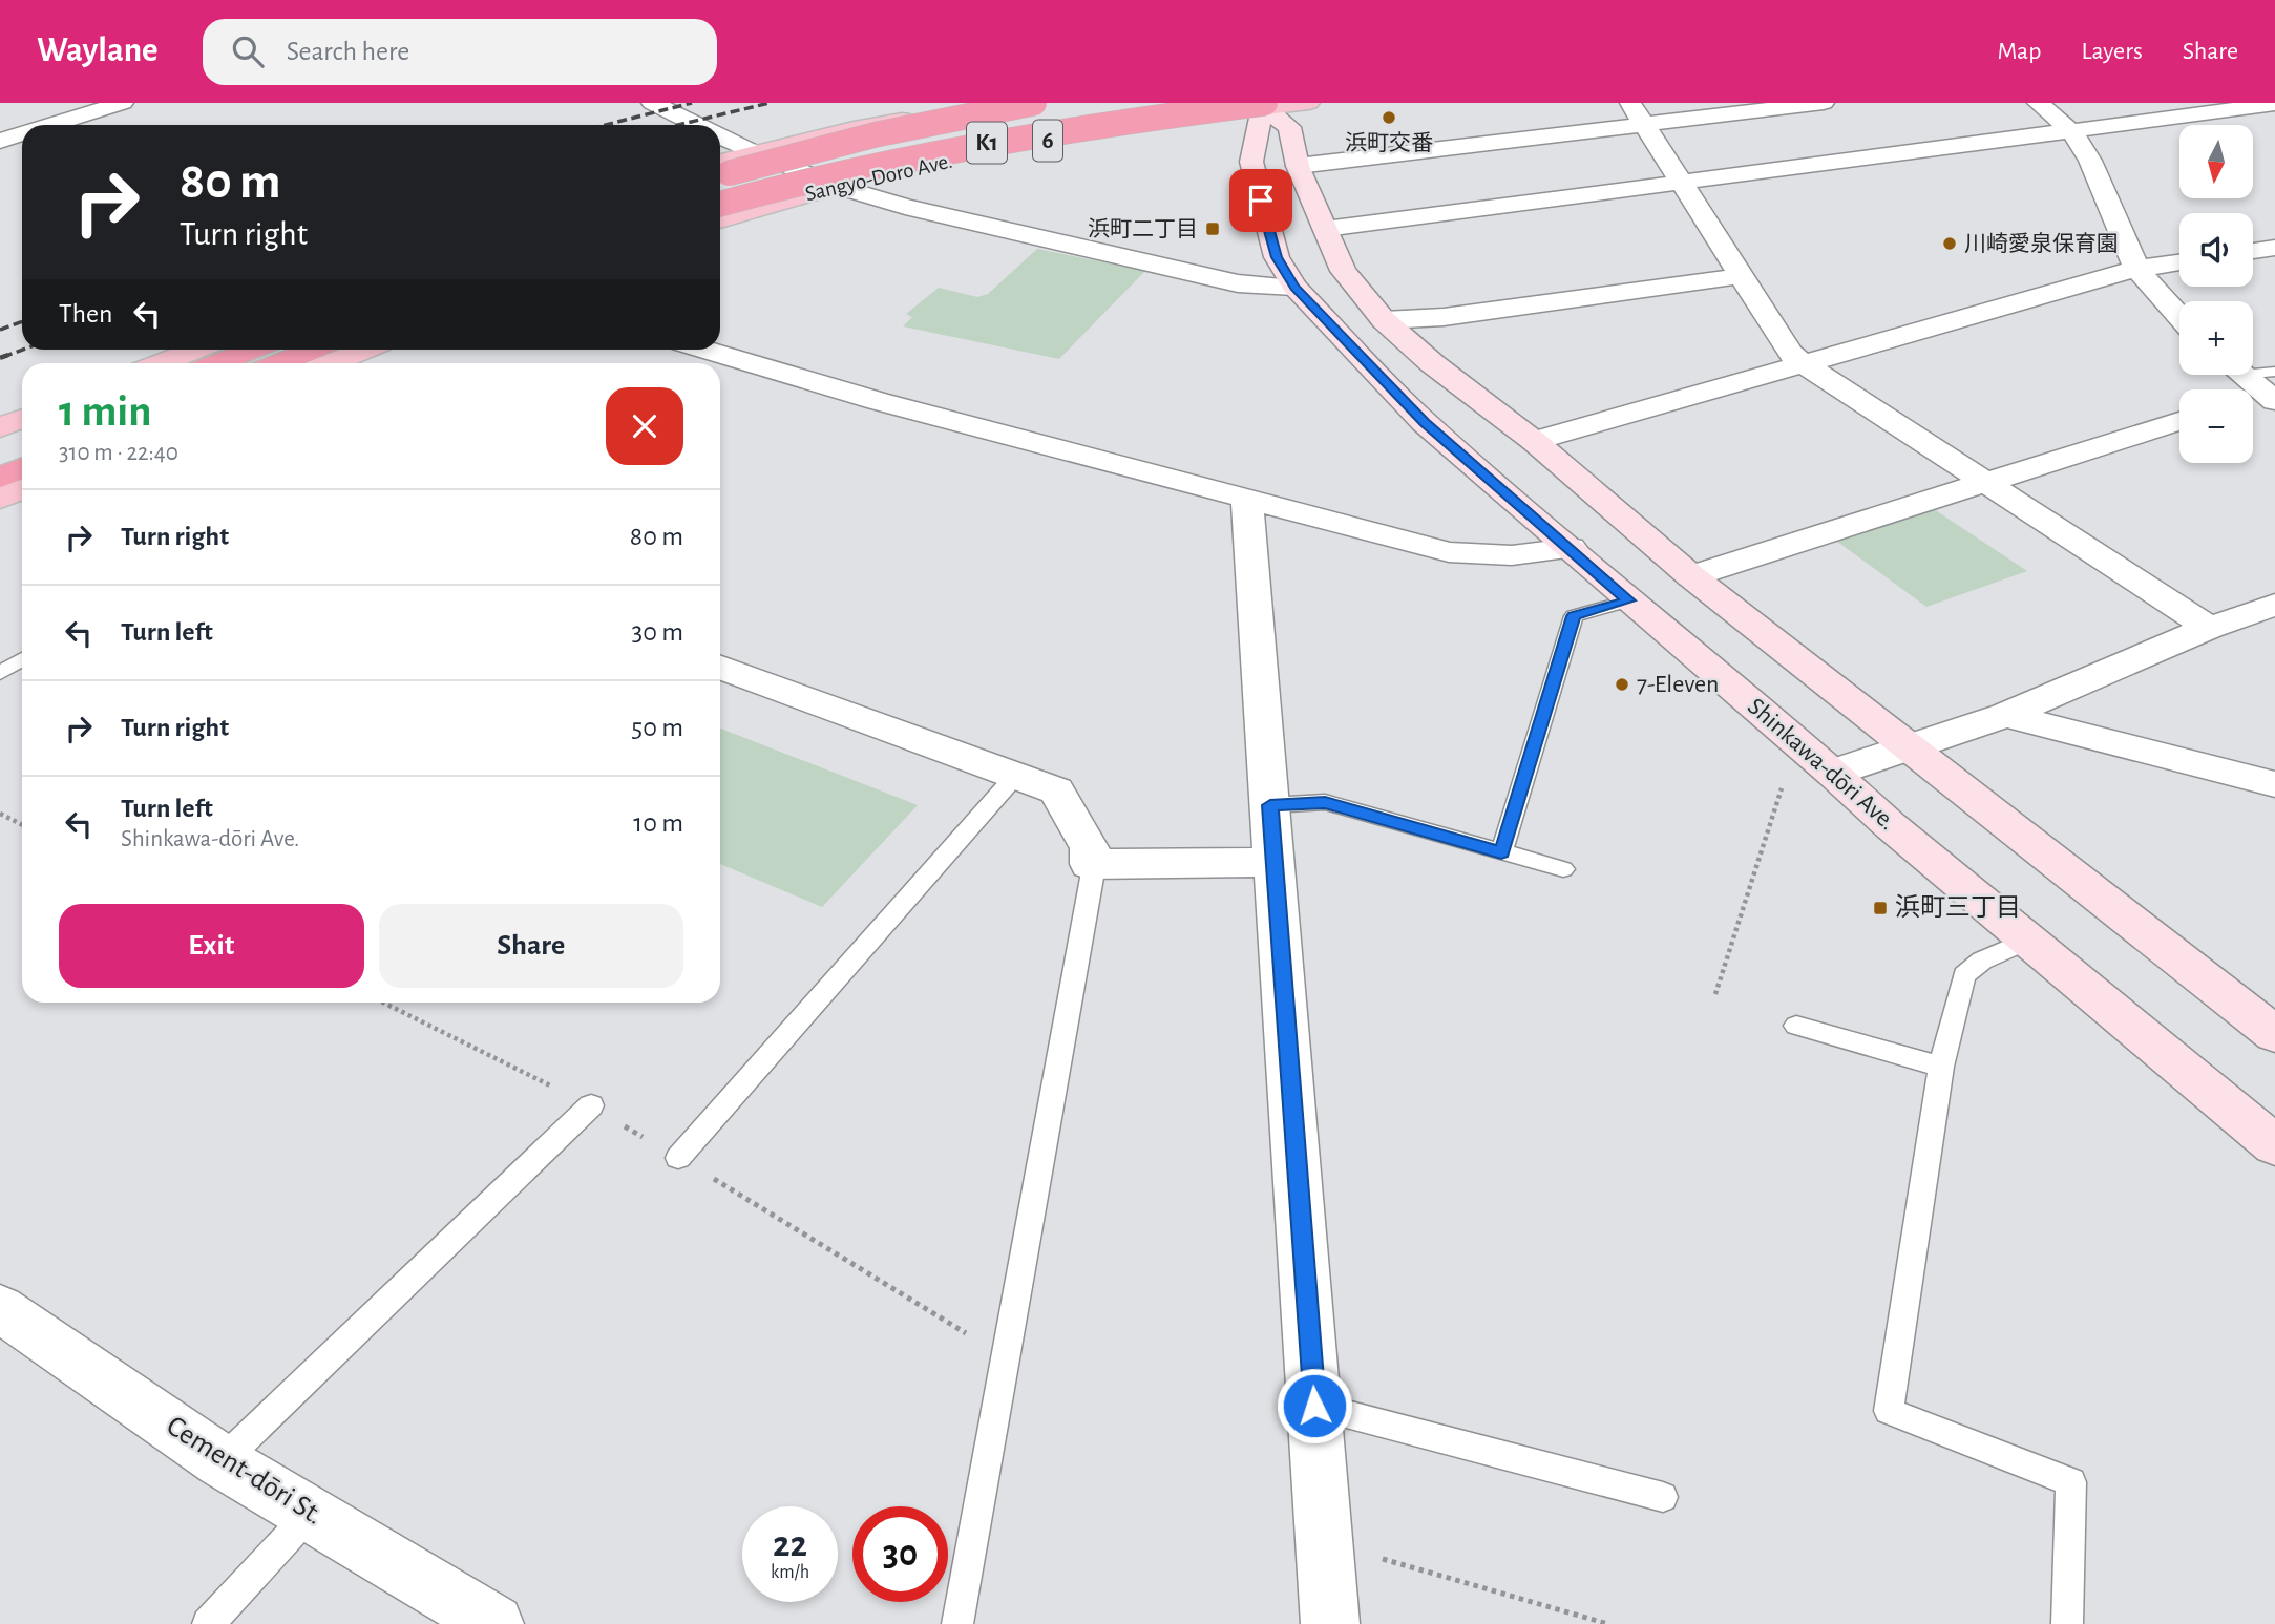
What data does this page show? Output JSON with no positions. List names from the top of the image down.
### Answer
{
  "streets": {
    "highway": ["K1"],
    "main road": ["6", "Sangyo-Doro Ave.", "Shinkawa-dōri Ave."],
    "street": ["Cement-dōri St."]
  },
  "crossings": [
    ["K1", "Sangyo-Doro Ave."],
    ["K1", "Shinkawa-dōri Ave."],
    ["Sangyo-Doro Ave.", "Shinkawa-dōri Ave."]
  ],
  "places": {
    "other": ["浜町交番", "川崎愛泉保育園", "7-Eleven"],
    "transit": ["浜町二丁目", "浜町三丁目"]
  },
  "north": "bottom",
  "page": {
    "header": "Waylane",
    "search": "Search here",
    "nav": ["Map", "Layers", "Share"],
    "map_buttons": ["+", "−"],
    "turn": ["80 m", "Turn right"],
    "then": "Then",
    "heading": ["1 min", "310 m · 22:40"],
    "list": [
      {
        "name": "Turn right",
        "value": "80 m"
      },
      {
        "name": "Turn left",
        "value": "30 m"
      },
      {
        "name": "Turn right",
        "value": "50 m"
      },
      {
        "name": "Turn left",
        "note": "Shinkawa-dōri Ave.",
        "value": "10 m"
      }
    ],
    "buttons": ["Exit", "Share"],
    "speed": "22 km/h",
    "limit": "30"
  }
}
